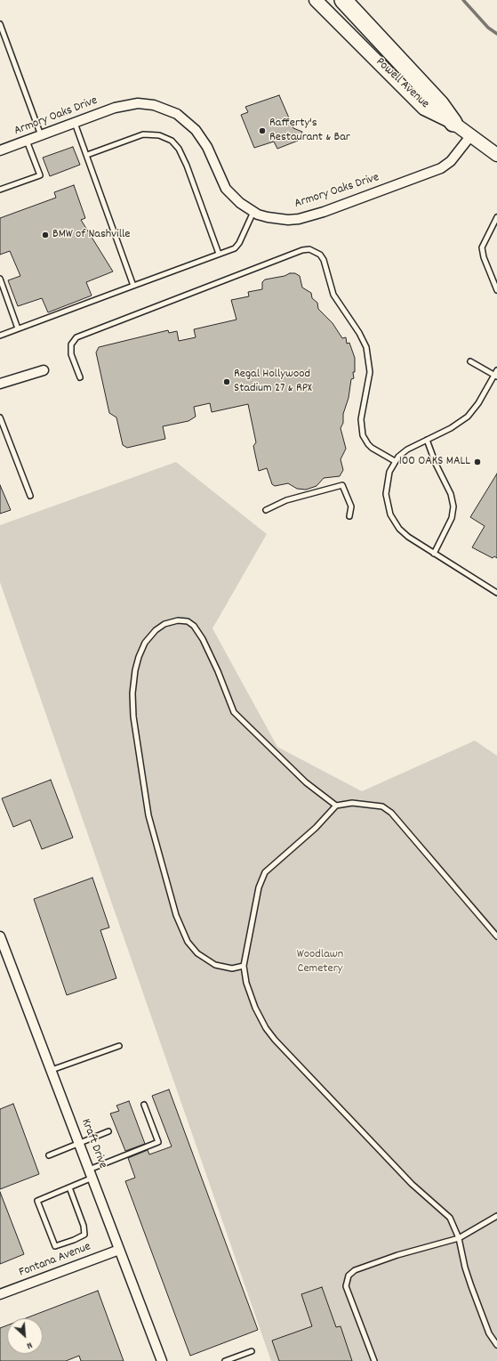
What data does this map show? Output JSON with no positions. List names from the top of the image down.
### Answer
{
  "streets": {
    "main road": ["Powell Avenue"],
    "street": ["Armory Oaks Drive", "Kraft Drive", "Fontana Avenue"]
  },
  "crossings": [
    ["Powell Avenue", "Armory Oaks Drive"],
    ["Kraft Drive", "Fontana Avenue"]
  ],
  "parks": ["Woodlawn Cemetery"],
  "places": [
    "Rafferty's Restaurant & Bar",
    "BMW of Nashville",
    "Regal Hollywood Stadium 27 & RPX",
    "100 OAKS MALL"
  ],
  "north": "bottom right"
}
